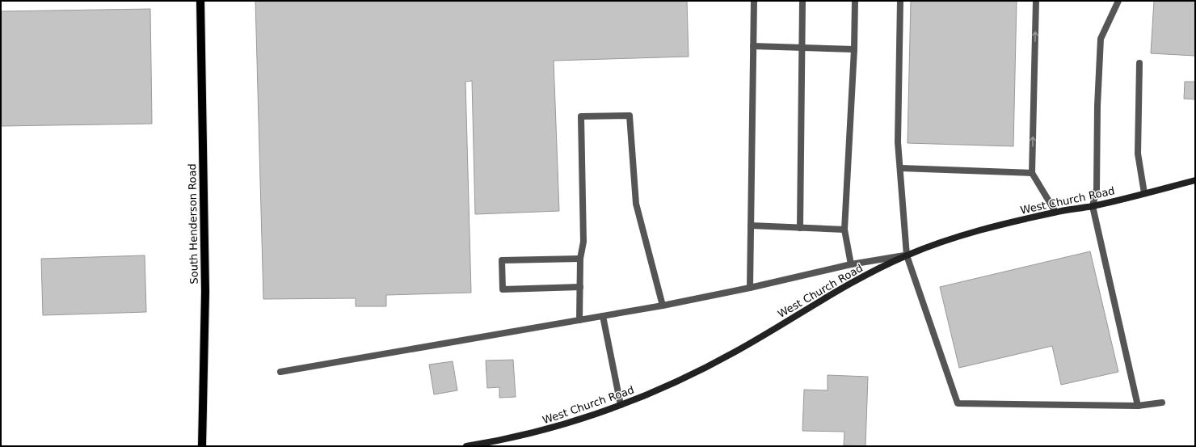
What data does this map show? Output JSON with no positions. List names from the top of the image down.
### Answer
{
  "streets": {
    "main road": ["South Henderson Road"],
    "street": ["West Church Road"]
  }
}
